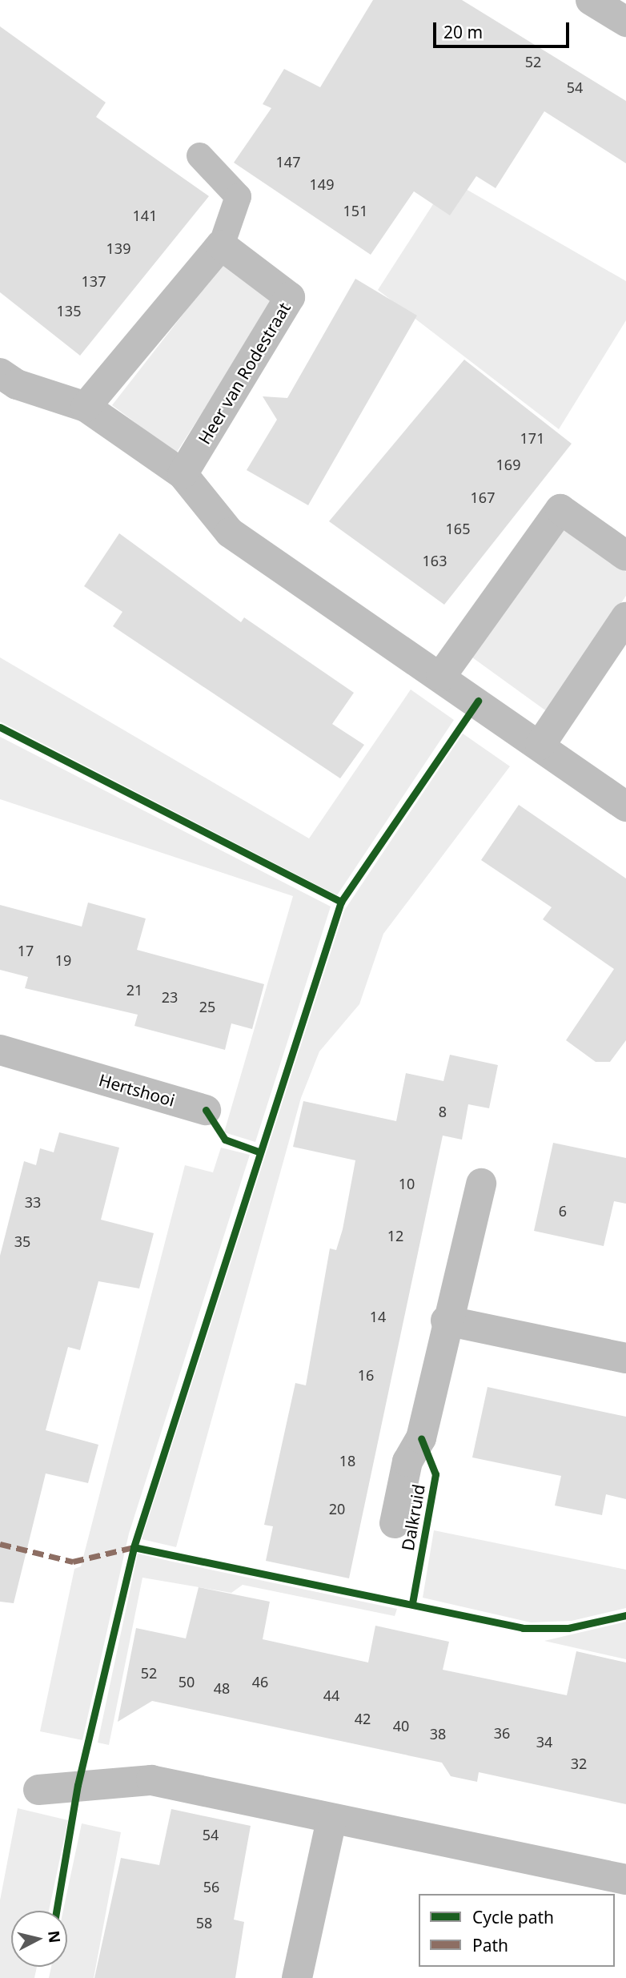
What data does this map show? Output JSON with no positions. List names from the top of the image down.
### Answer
{
  "streets": {
    "street": ["Heer van Rodestraat", "Hertshooi", "Dalkruid"]
  },
  "house_numbers": [
    "52",
    "54",
    "147",
    "149",
    "151",
    "141",
    "139",
    "137",
    "135",
    "171",
    "169",
    "167",
    "165",
    "163",
    "17",
    "19",
    "21",
    "23",
    "25",
    "8",
    "10",
    "33",
    "6",
    "12",
    "35",
    "14",
    "16",
    "18",
    "20",
    "52",
    "50",
    "46",
    "48",
    "44",
    "42",
    "40",
    "36",
    "38",
    "34",
    "32",
    "54",
    "56",
    "58"
  ],
  "legend": ["Cycle path", "Path"],
  "scale_bar": "20 m",
  "north": "right"
}
